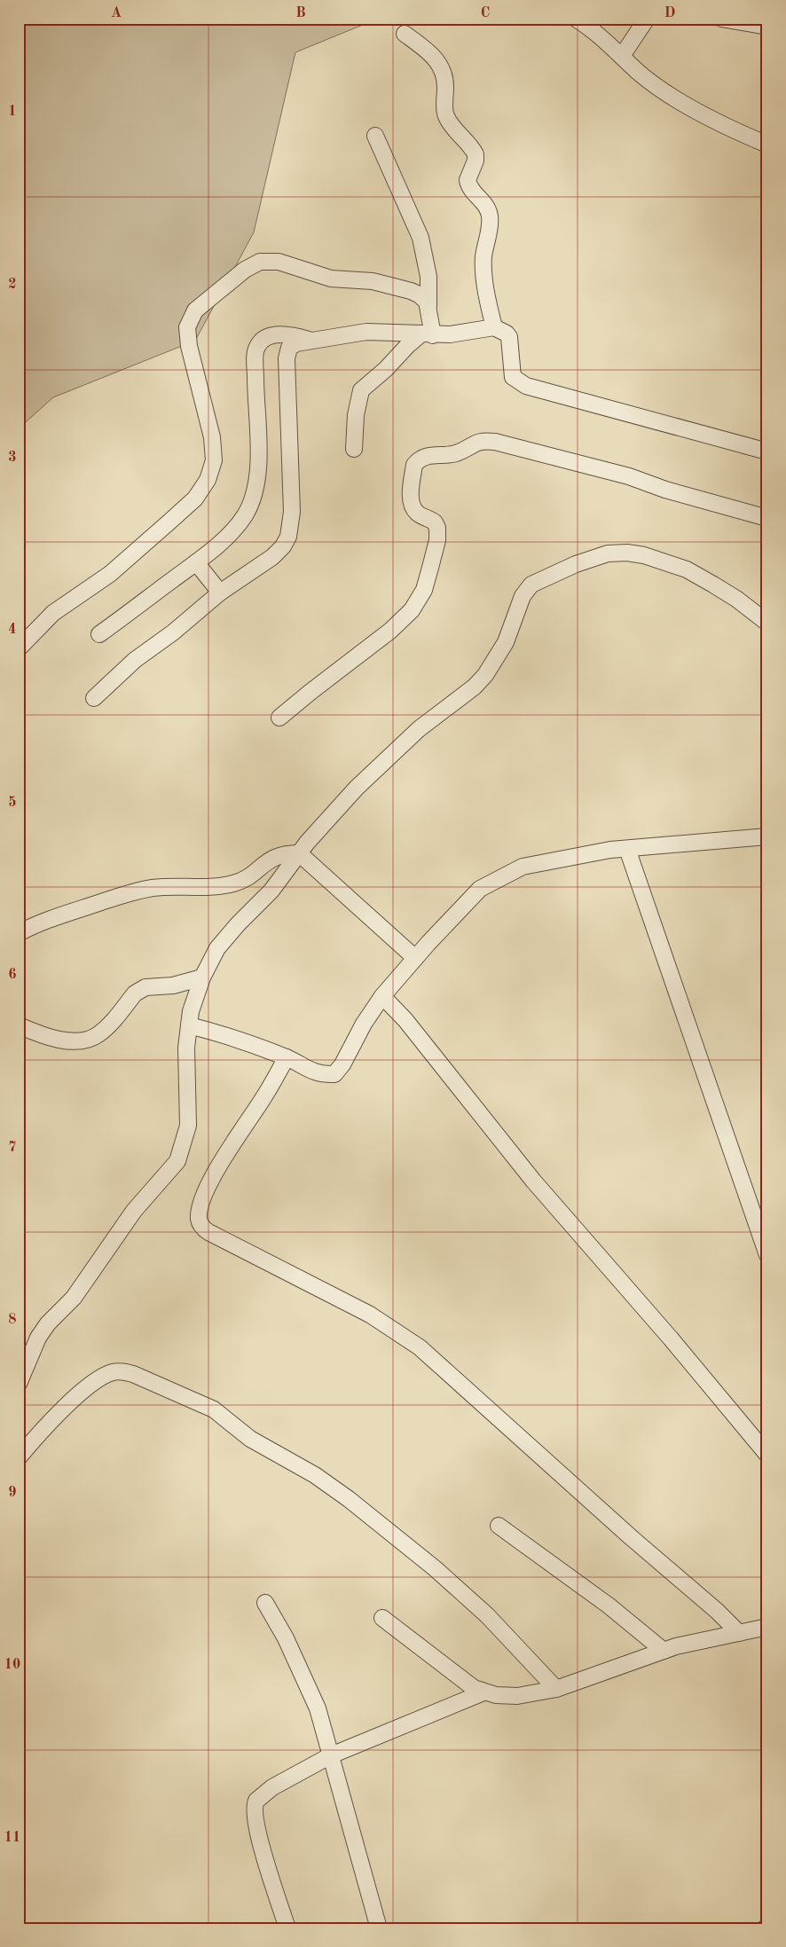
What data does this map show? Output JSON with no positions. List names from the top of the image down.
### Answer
{
  "grid": {
    "columns": [
      "A",
      "B",
      "C",
      "D"
    ],
    "rows": [
      "1",
      "2",
      "3",
      "4",
      "5",
      "6",
      "7",
      "8",
      "9",
      "10",
      "11"
    ]
  }
}
